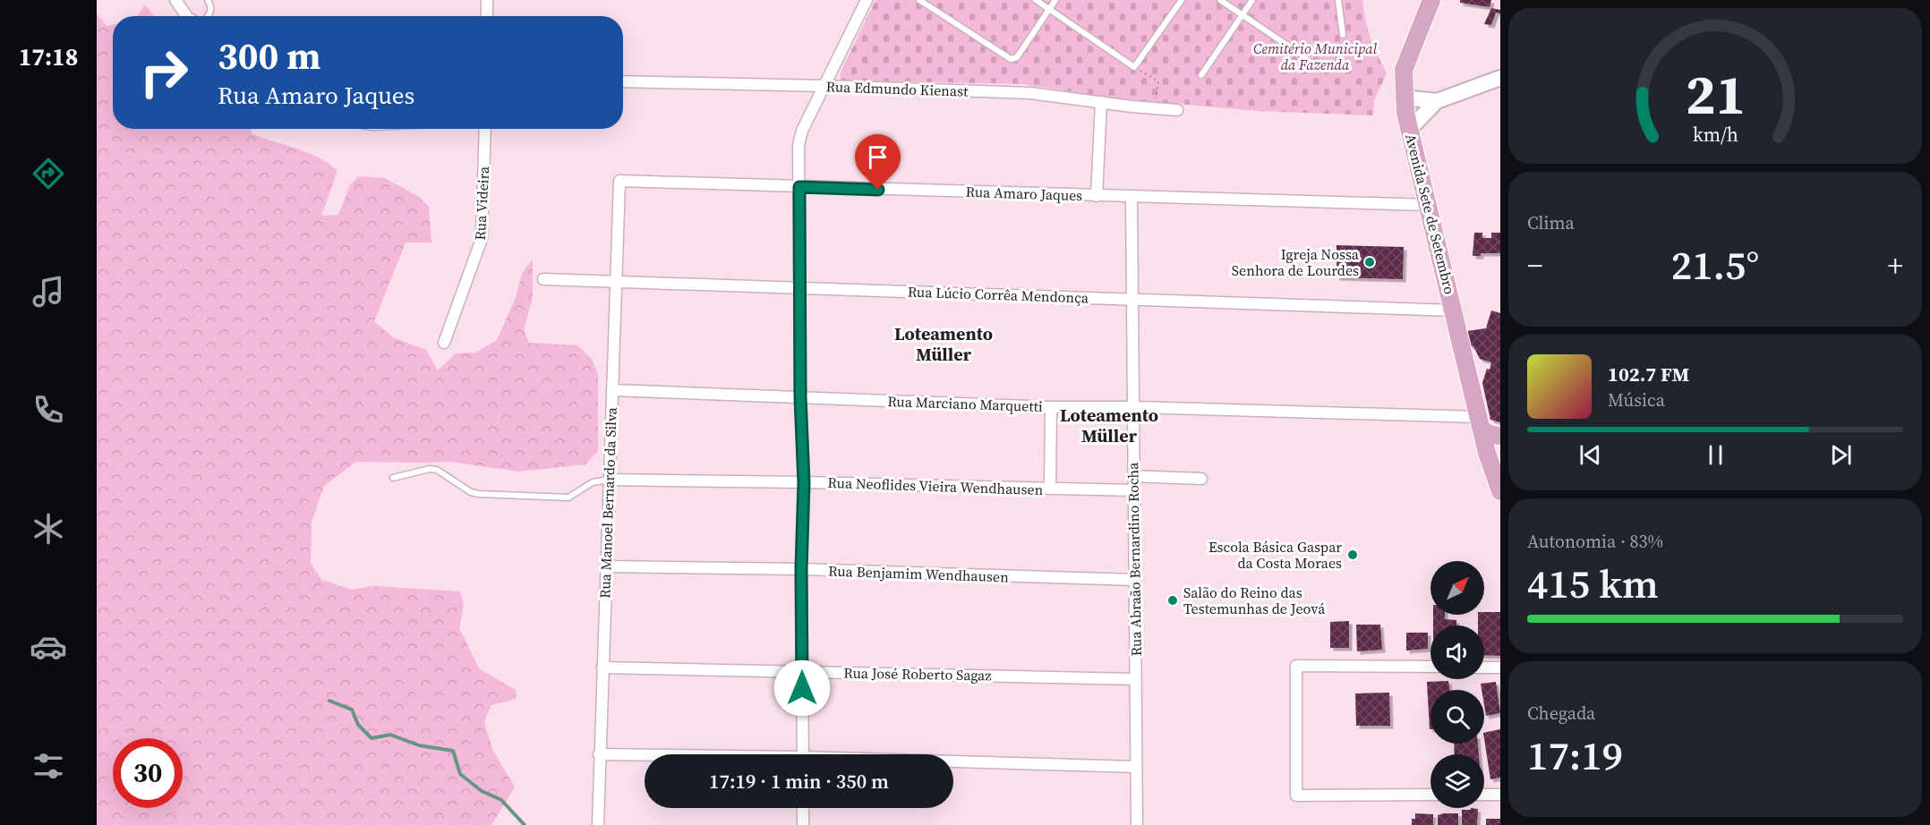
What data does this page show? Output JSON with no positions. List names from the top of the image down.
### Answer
{
  "streets": {
    "main road": ["Avenida Sete de Setembro"],
    "street": [
      "Rua Edmundo Kienast",
      "Rua Amaro Jaques",
      "Rua Videira",
      "Rua Lúcio Corrêa Mendonça",
      "Rua Marciano Marquetti",
      "Rua Neoflides Vieira Wendhausen",
      "Rua Manoel Bernardo da Silva",
      "Rua Abraão Bernardino Rocha",
      "Rua Benjamim Wendhausen",
      "Rua José Roberto Sagaz"
    ]
  },
  "crossings": [
    ["Rua Amaro Jaques", "Avenida Sete de Setembro"],
    ["Rua Amaro Jaques", "Rua Manoel Bernardo da Silva"],
    ["Rua Amaro Jaques", "Rua Abraão Bernardino Rocha"],
    ["Avenida Sete de Setembro", "Rua Lúcio Corrêa Mendonça"],
    ["Avenida Sete de Setembro", "Rua Marciano Marquetti"],
    ["Rua Lúcio Corrêa Mendonça", "Rua Manoel Bernardo da Silva"],
    ["Rua Lúcio Corrêa Mendonça", "Rua Abraão Bernardino Rocha"],
    ["Rua Marciano Marquetti", "Rua Manoel Bernardo da Silva"],
    ["Rua Marciano Marquetti", "Rua Abraão Bernardino Rocha"],
    ["Rua Neoflides Vieira Wendhausen", "Rua Manoel Bernardo da Silva"],
    ["Rua Neoflides Vieira Wendhausen", "Rua Abraão Bernardino Rocha"],
    ["Rua Manoel Bernardo da Silva", "Rua Benjamim Wendhausen"],
    ["Rua Manoel Bernardo da Silva", "Rua José Roberto Sagaz"],
    ["Rua Abraão Bernardino Rocha", "Rua Benjamim Wendhausen"],
    ["Rua Abraão Bernardino Rocha", "Rua José Roberto Sagaz"]
  ],
  "districts": ["Loteamento Müller", "Loteamento Müller"],
  "parks": ["Cemitério Municipal da Fazenda"],
  "places": ["Igreja Nossa Senhora de Lourdes", "Escola Básica Gaspar da Costa Moraes", "Salão do Reino das Testemunhas de Jeová"],
  "north": "top right",
  "page": {
    "tabs": "17:18",
    "turn": ["300 m", "Rua Amaro Jaques"],
    "tile": [
      "Clima",
      ["Autonomia · 83%", "415 km"],
      ["Chegada", "17:19"]
    ],
    "heat": ["−", "21.5°", "+"],
    "song": ["102.7 FM", "Música"],
    "limit": "30",
    "trip": "17:19 · 1 min · 350 m",
    "gauge": ["21", "km/h"]
  }
}
